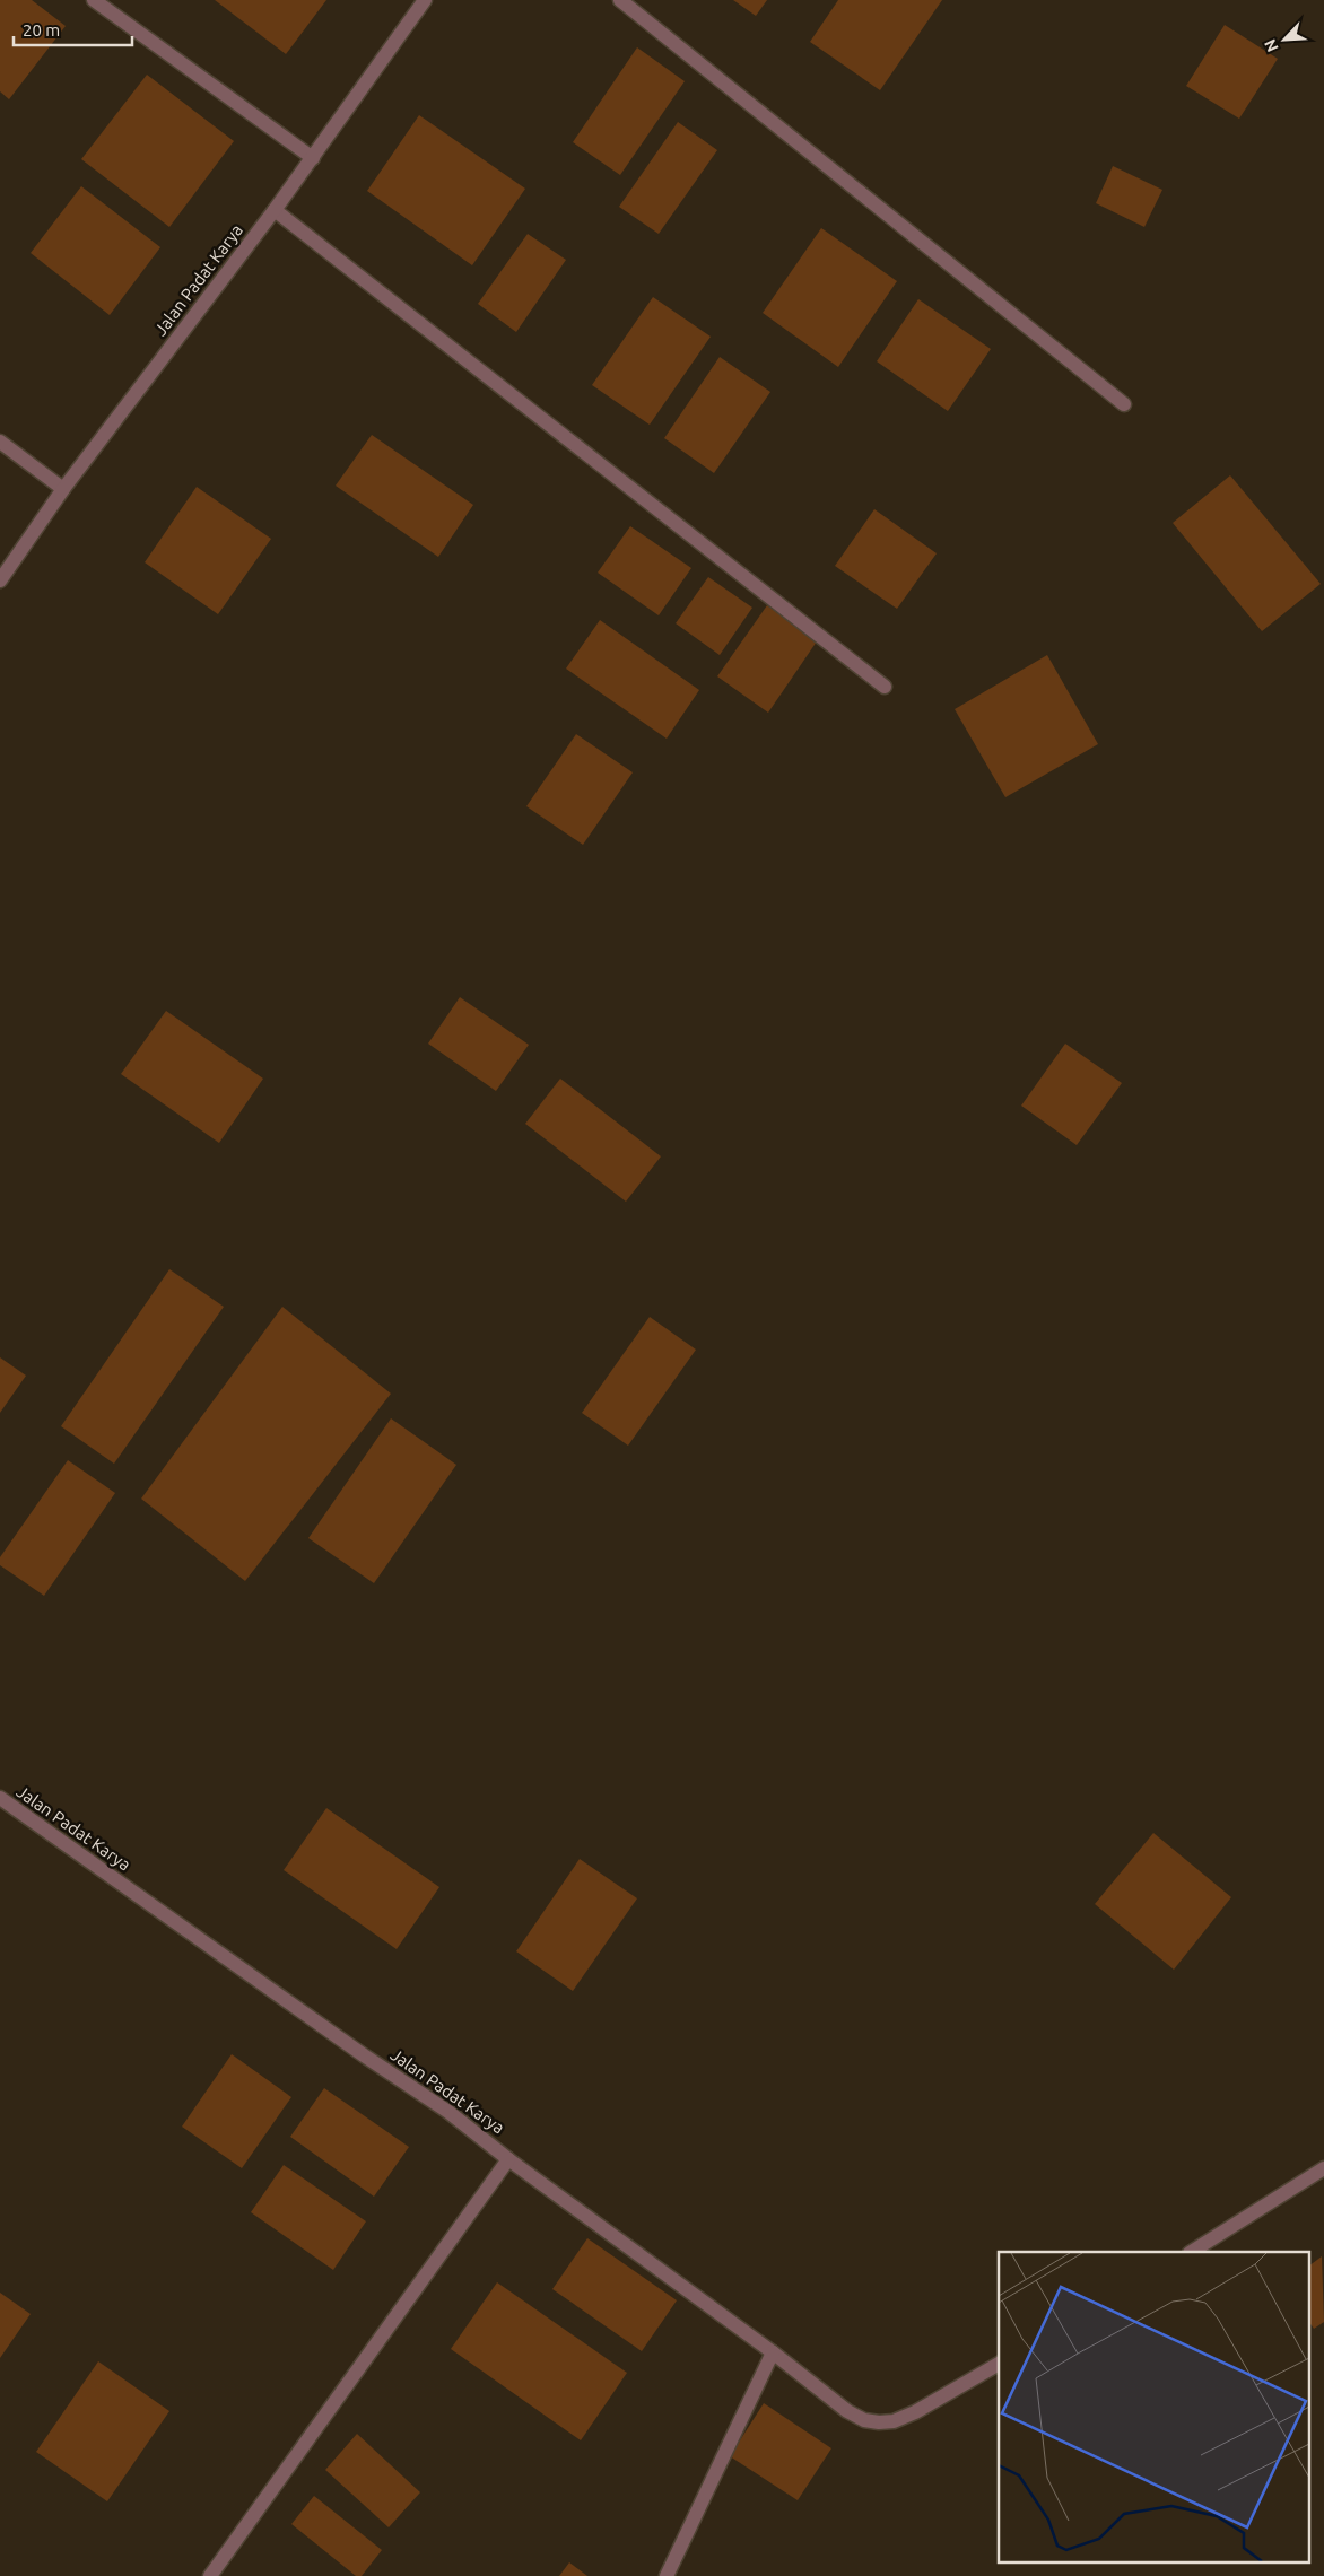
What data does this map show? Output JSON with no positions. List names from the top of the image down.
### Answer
{
  "streets": {
    "street": ["Jalan Padat Karya"]
  },
  "scale_bar": "20 m",
  "north": "bottom left"
}
